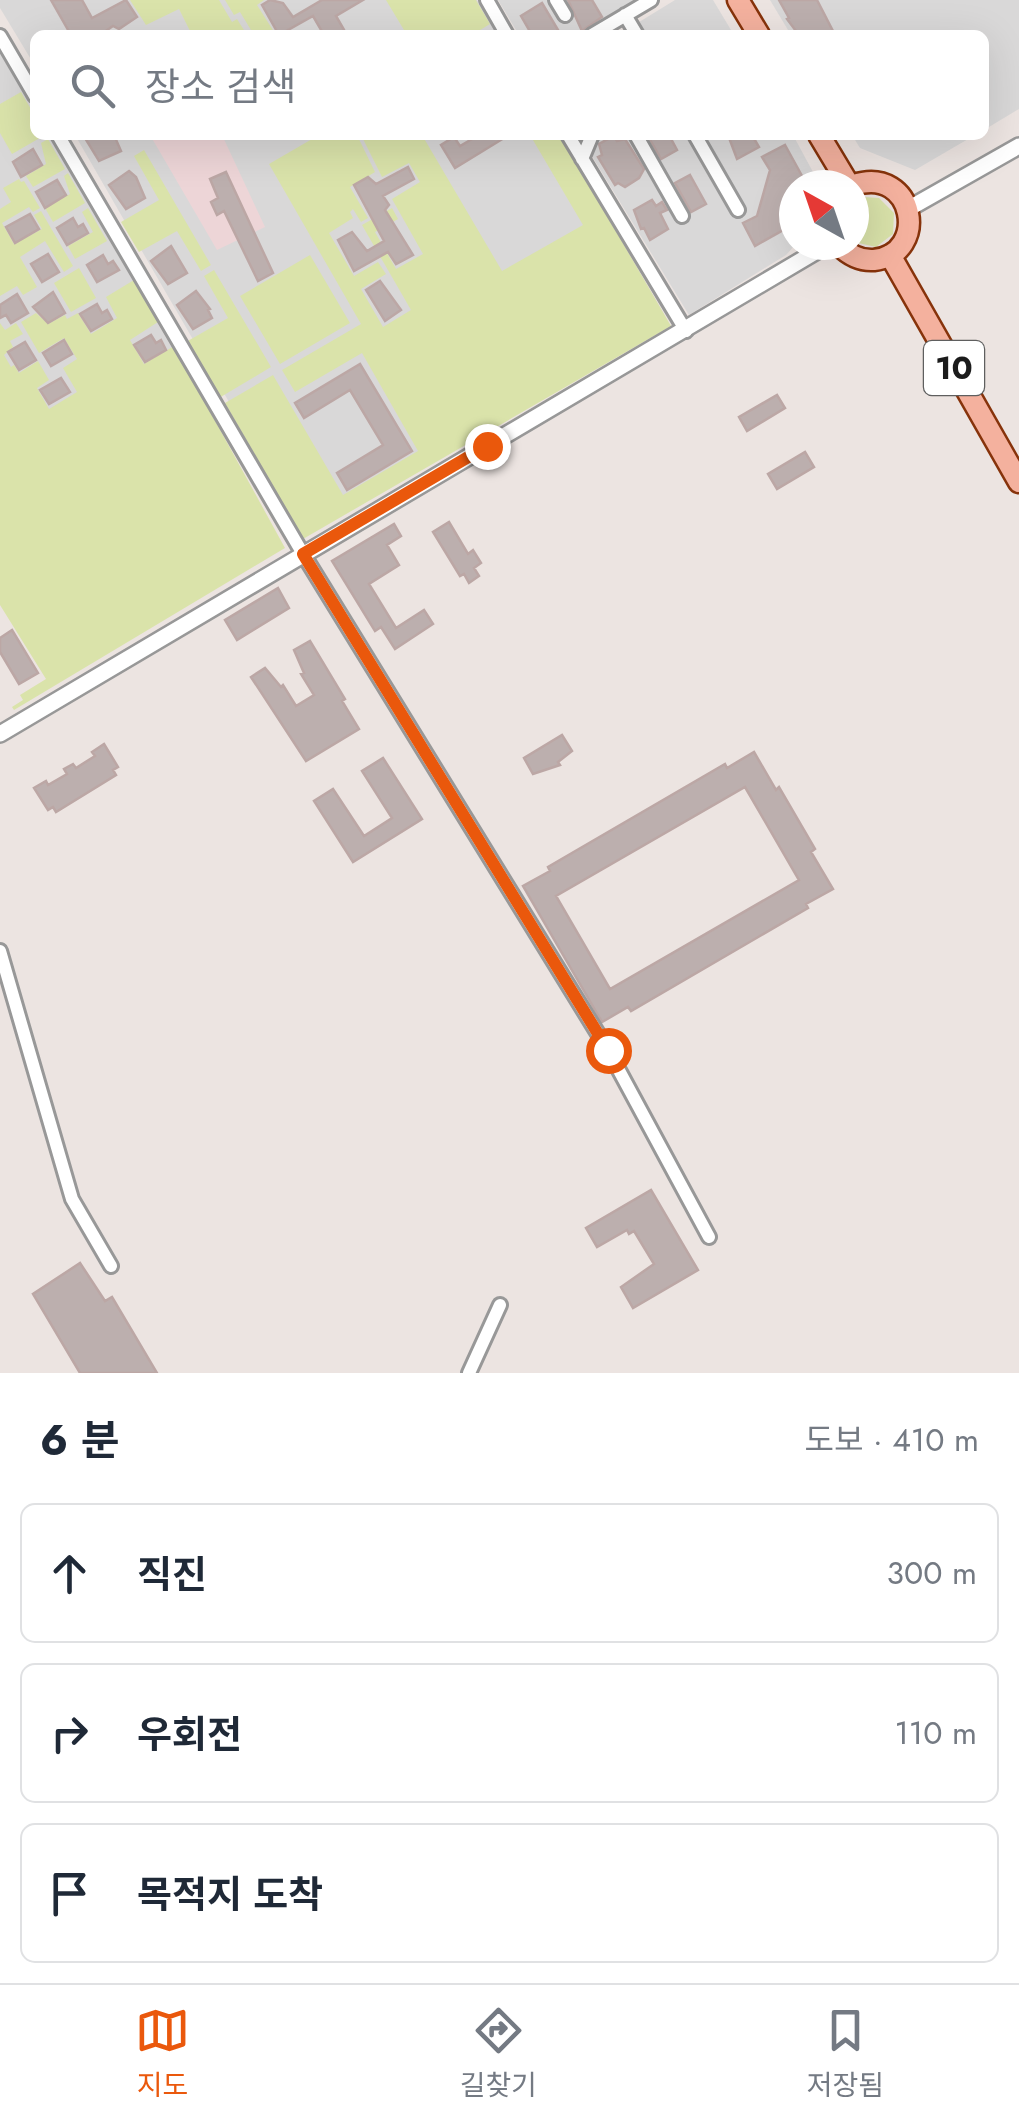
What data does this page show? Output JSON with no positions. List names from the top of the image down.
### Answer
{
  "streets": {
    "main road": ["10"]
  },
  "north": "top left",
  "page": {
    "search": "장소 검색",
    "heading": ["6 분", "도보 · 410 m"],
    "list": [
      ["직진", "300 m"],
      ["우회전", "110 m"],
      "목적지 도착"
    ],
    "nav": ["지도", "길찾기", "저장됨"]
  }
}
